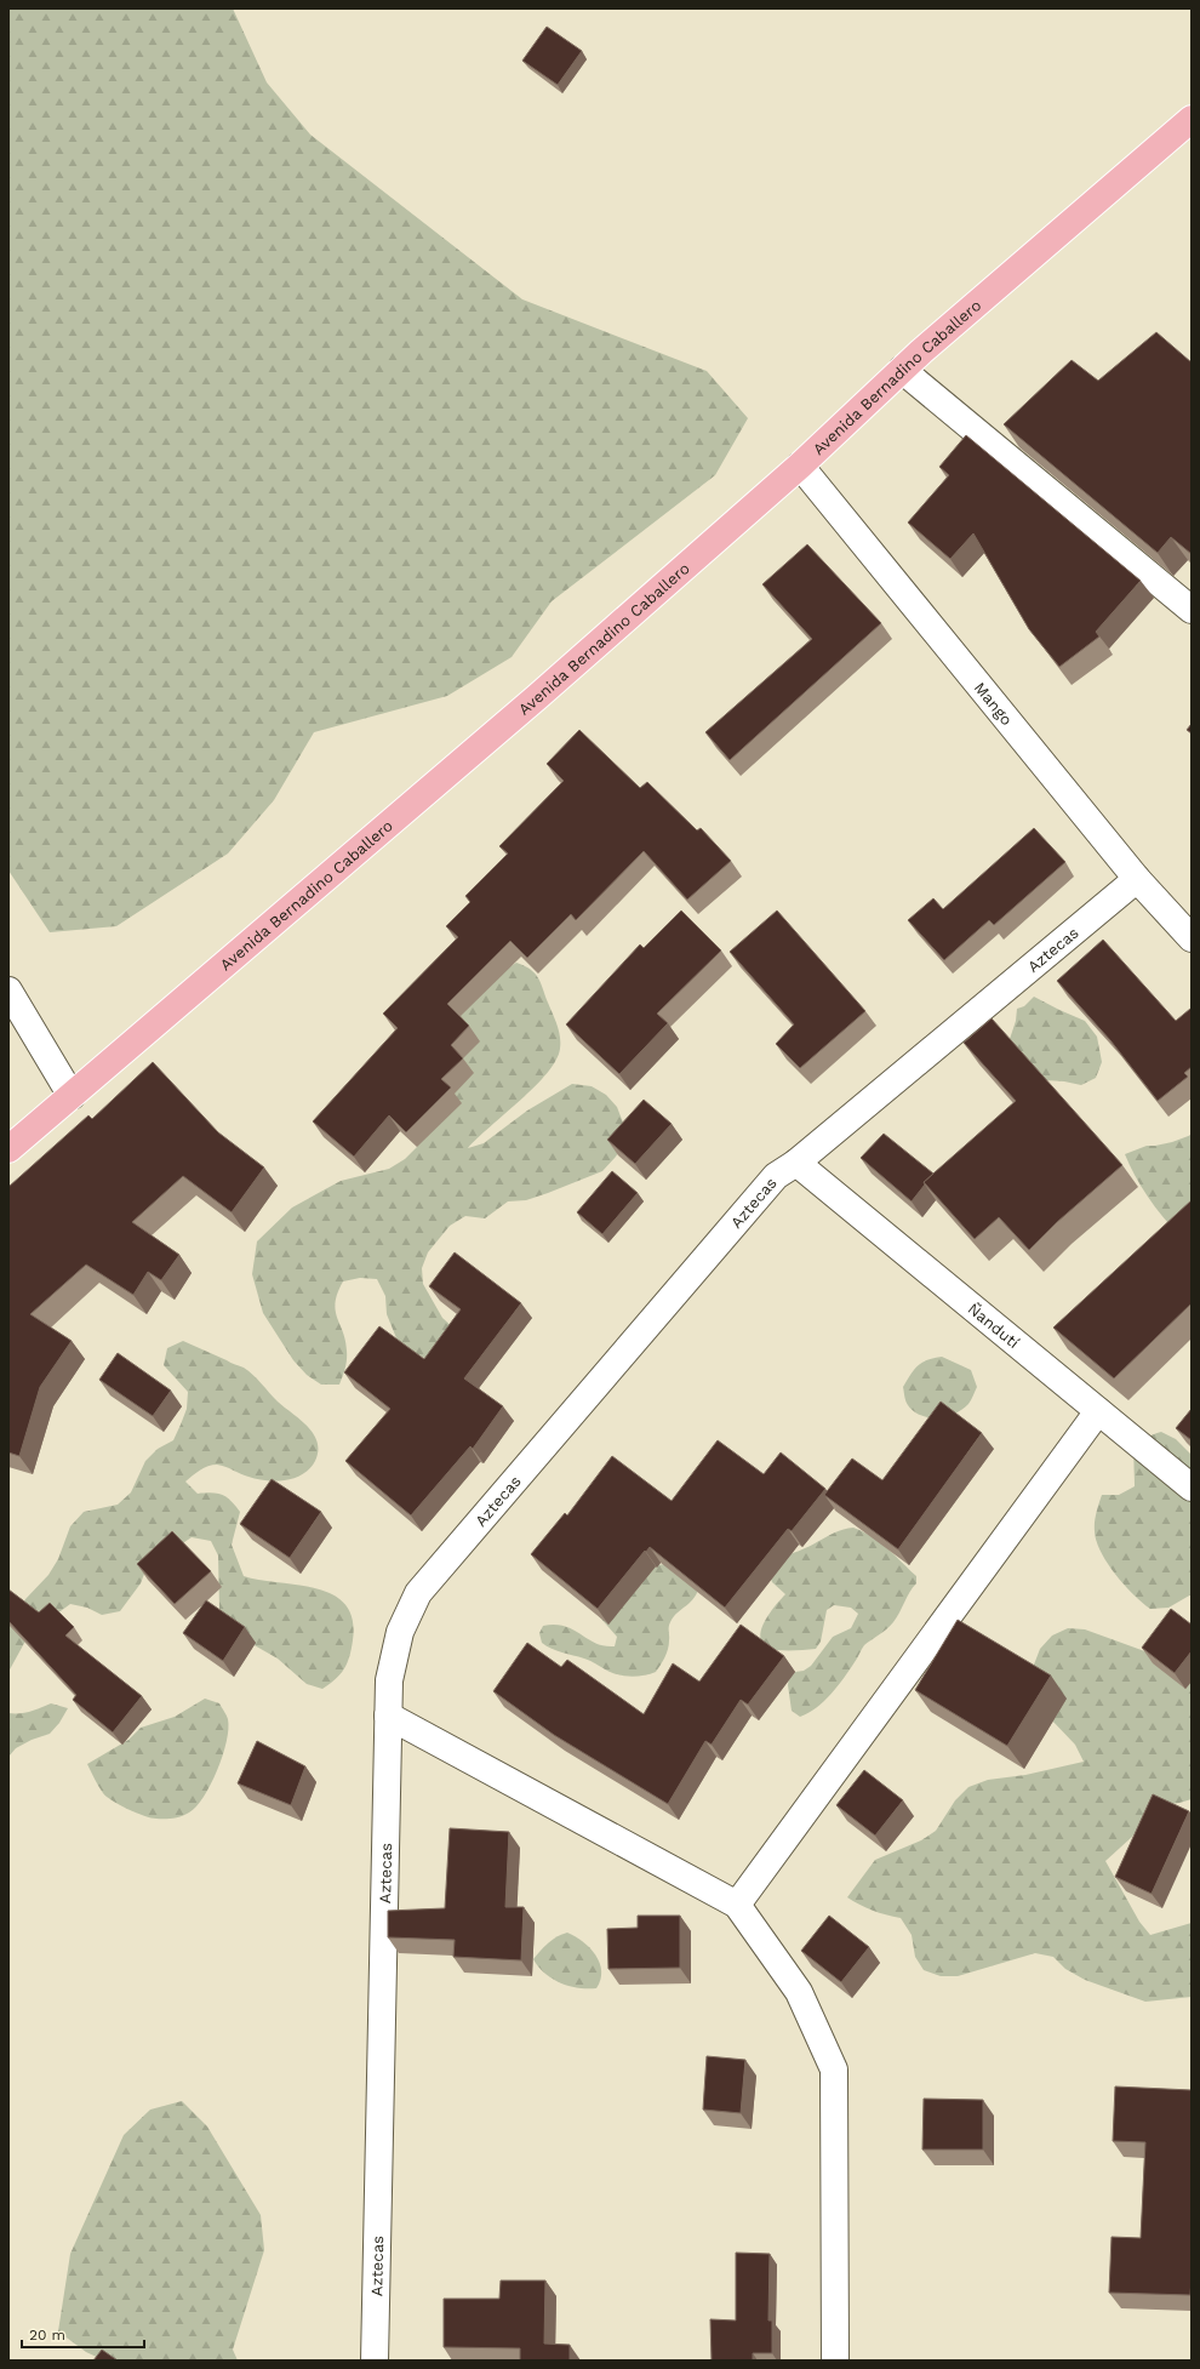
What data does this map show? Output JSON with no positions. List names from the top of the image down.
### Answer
{
  "streets": {
    "main road": ["Avenida Bernadino Caballero"],
    "street": ["Mango", "Aztecas", "Ñandutí"]
  },
  "crossings": [
    ["Avenida Bernadino Caballero", "Mango"],
    ["Mango", "Aztecas"],
    ["Aztecas", "Ñandutí"]
  ],
  "scale_bar": "20 m"
}
